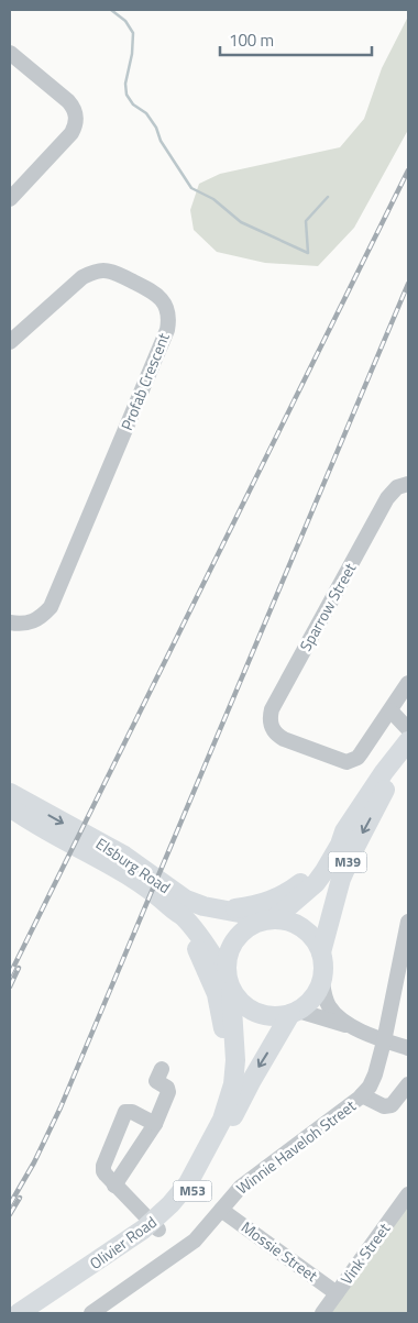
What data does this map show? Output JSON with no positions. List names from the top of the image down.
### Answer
{
  "streets": {
    "main road": [
      "M39",
      "Elsburg Road",
      "M53",
      "Olivier Road"
    ],
    "street": [
      "Profab Crescent",
      "Sparrow Street",
      "Winnie Haveloh Street",
      "Mossie Street",
      "Vink Street"
    ]
  },
  "crossings": [
    ["M39", "Elsburg Road"],
    ["M39", "M53"],
    ["M39", "Olivier Road"],
    ["Elsburg Road", "M53"],
    ["Elsburg Road", "Olivier Road"],
    ["Winnie Haveloh Street", "Mossie Street"],
    ["M53", "Olivier Road"],
    ["Mossie Street", "Vink Street"]
  ],
  "scale_bar": "100 m"
}
